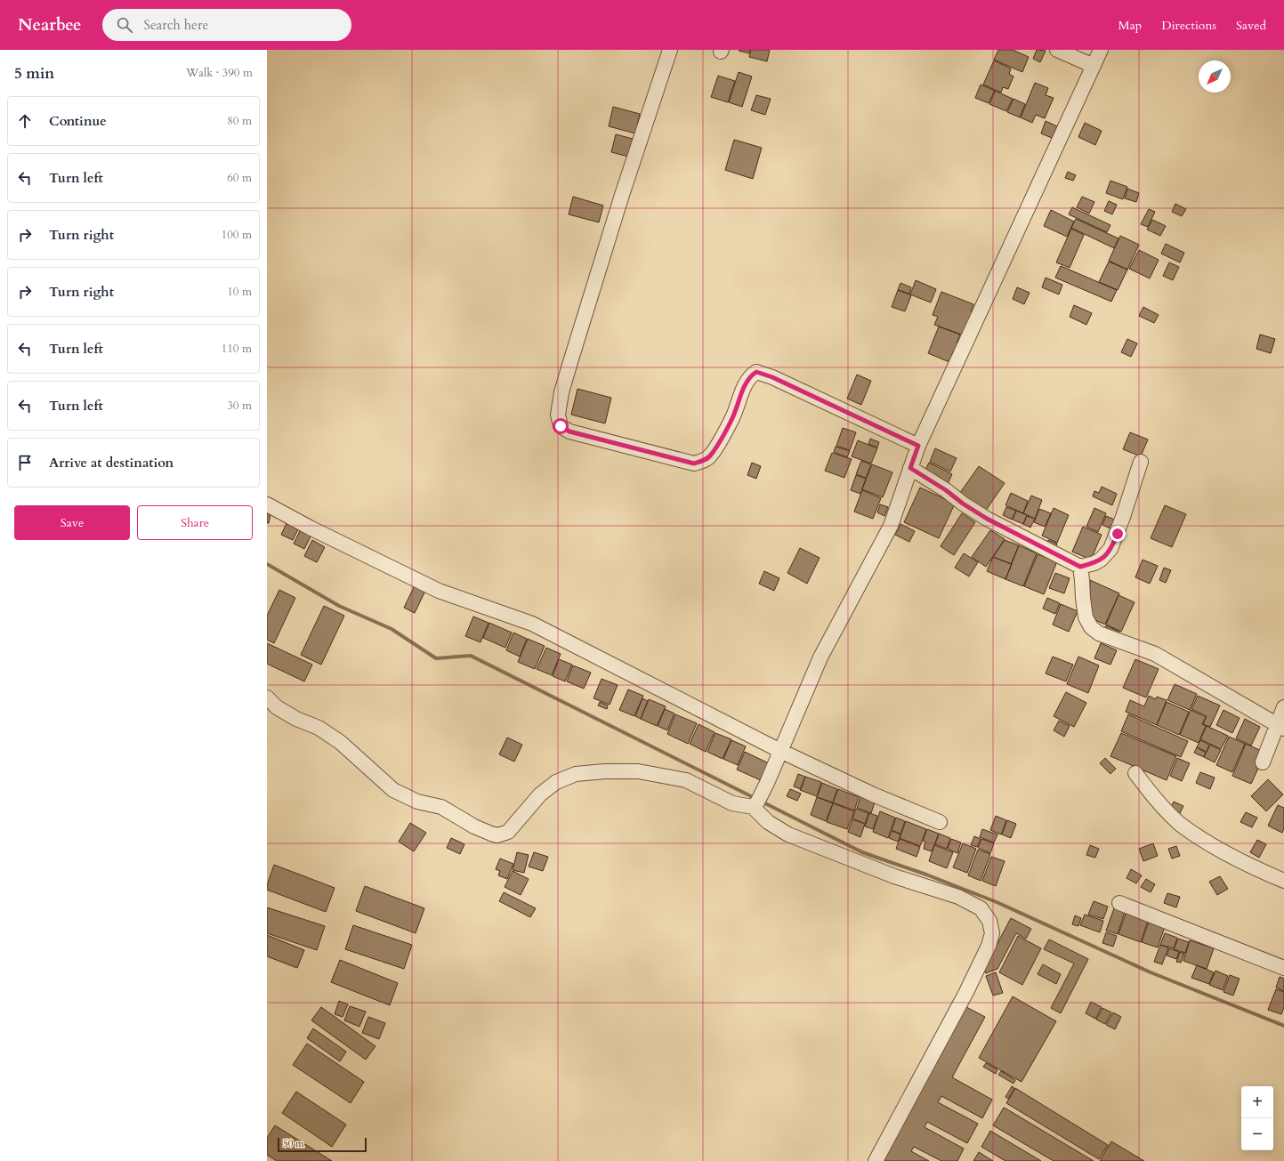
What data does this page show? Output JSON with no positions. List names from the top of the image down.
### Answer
{
  "scale_bar": "50 m",
  "north": "bottom left",
  "page": {
    "header": "Nearbee",
    "search": "Search here",
    "nav": ["Map", "Directions", "Saved"],
    "heading": ["5 min", "Walk · 390 m"],
    "list": [
      ["Continue", "80 m"],
      ["Turn left", "60 m"],
      ["Turn right", "100 m"],
      ["Turn right", "10 m"],
      ["Turn left", "110 m"],
      ["Turn left", "30 m"],
      "Arrive at destination"
    ],
    "buttons": ["Save", "Share"],
    "map_buttons": ["+", "−"],
    "scale": "50 m"
  }
}
